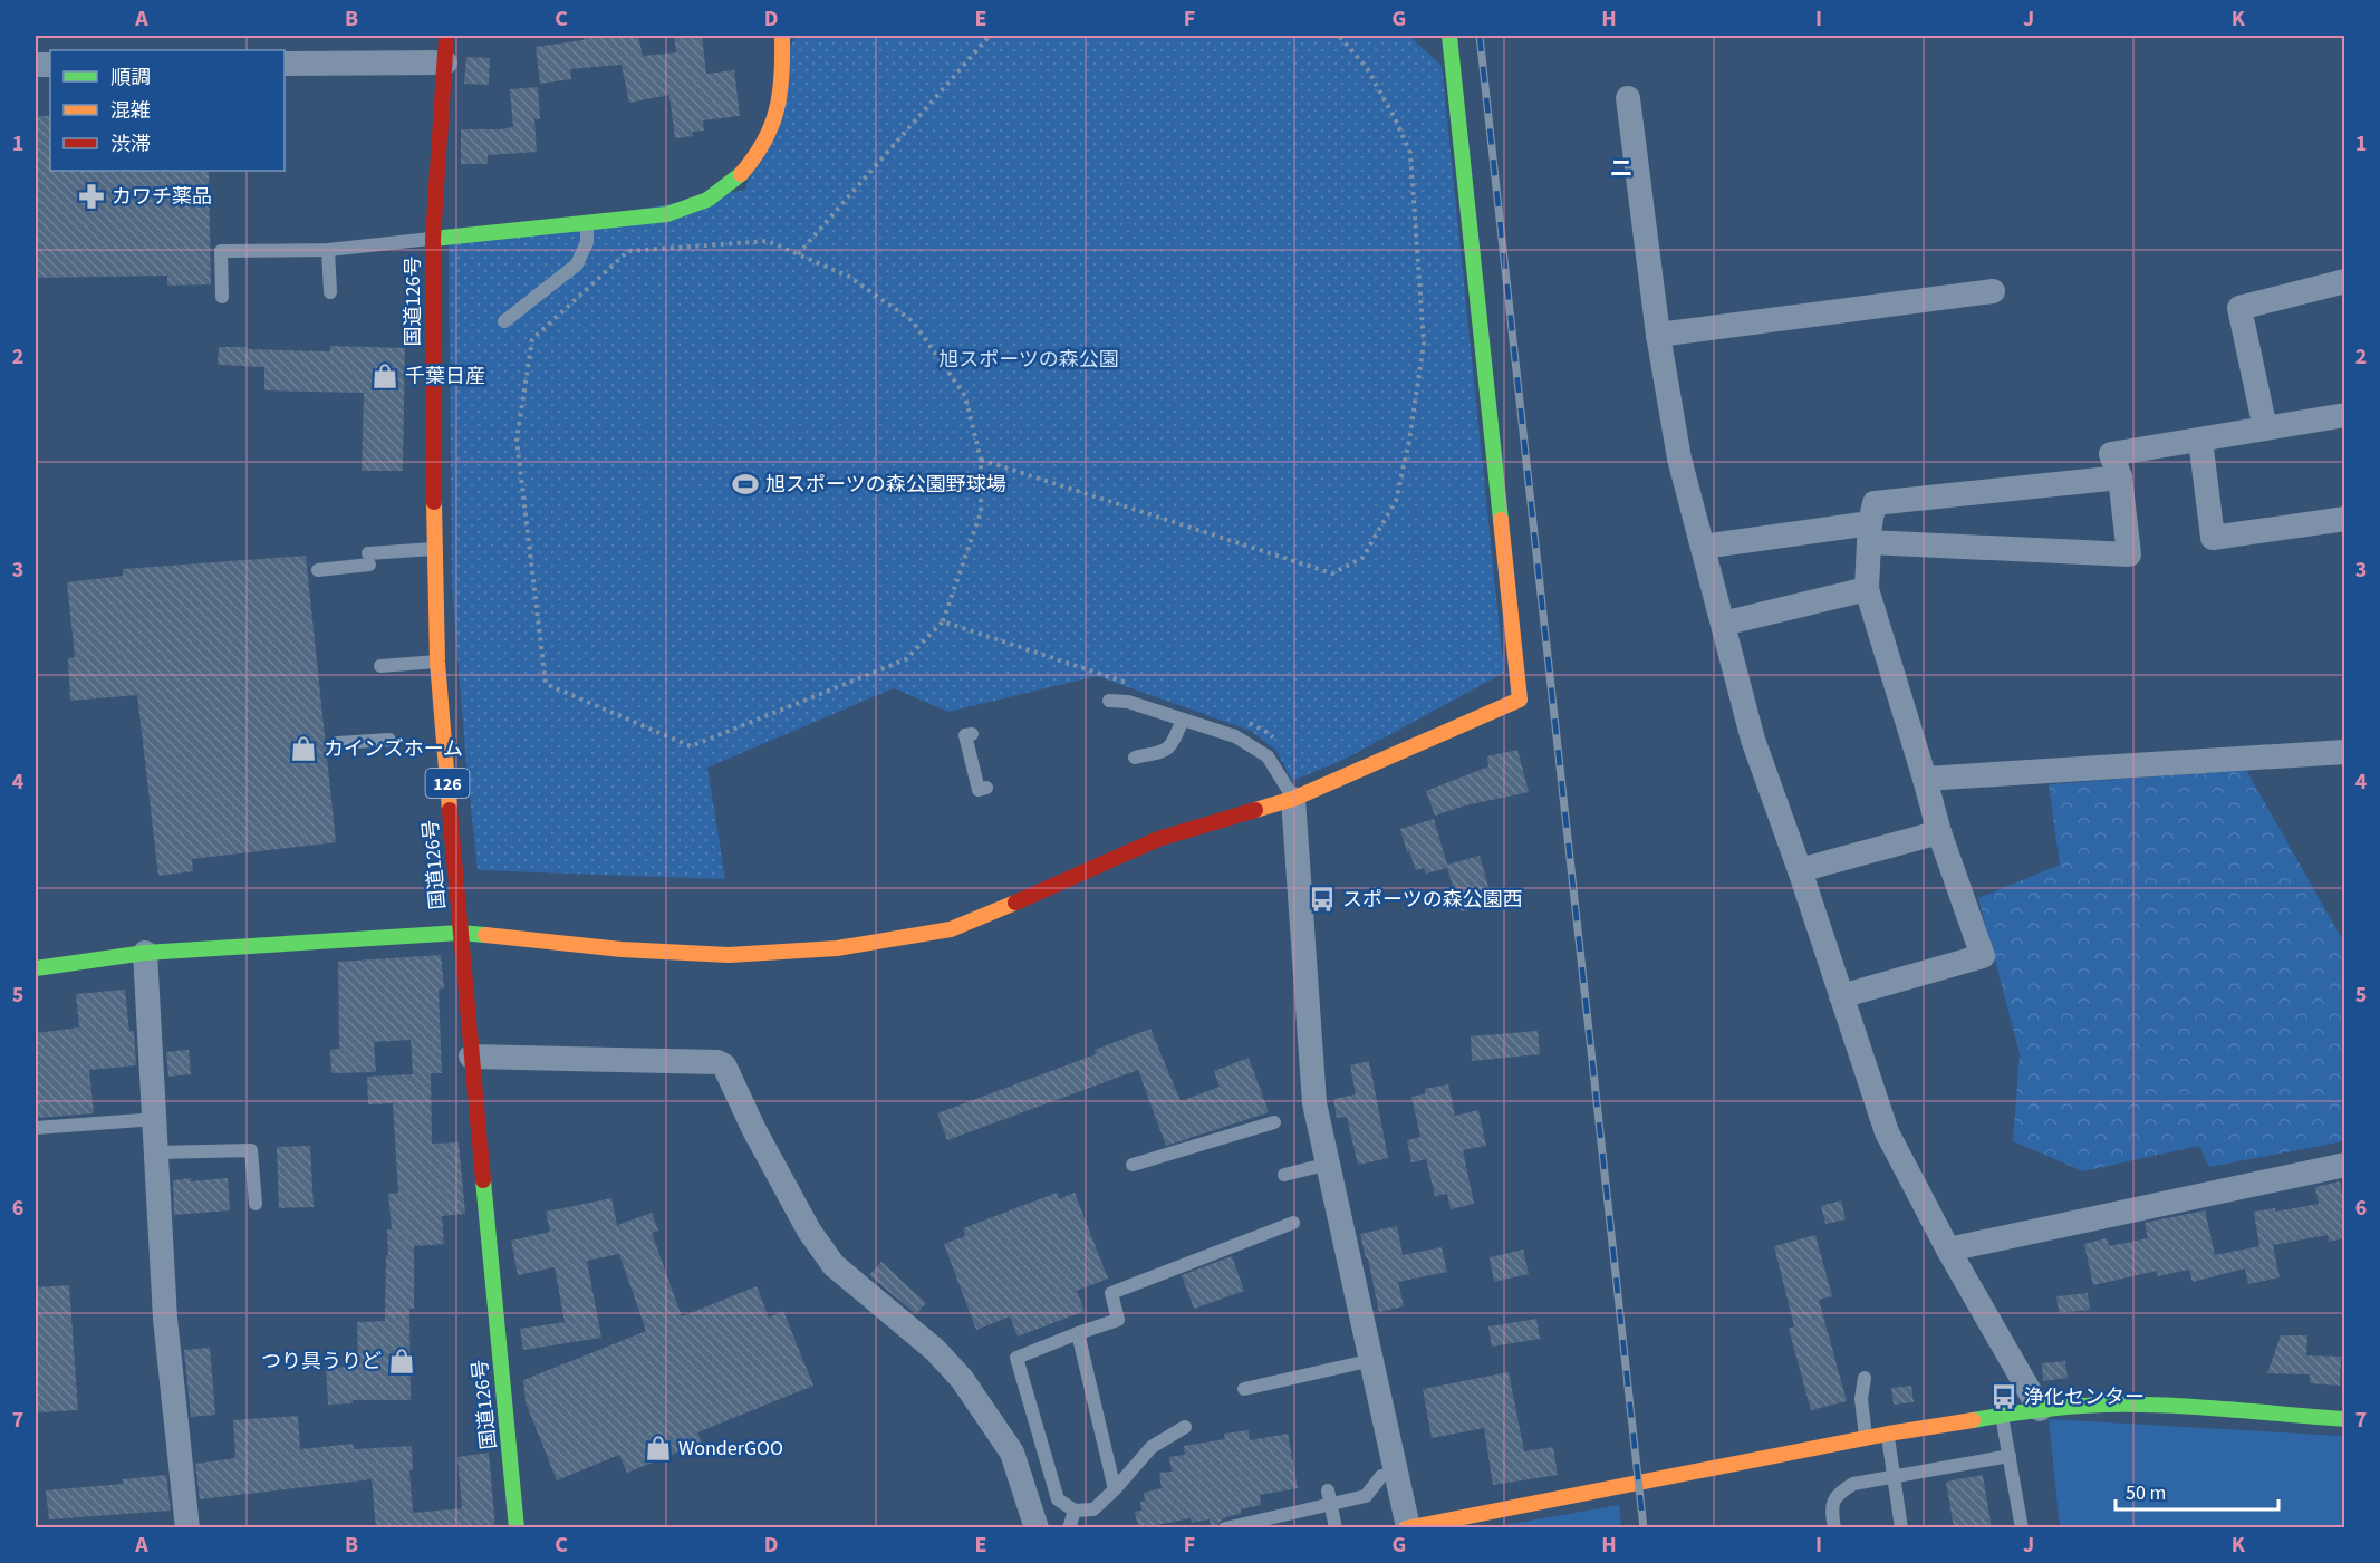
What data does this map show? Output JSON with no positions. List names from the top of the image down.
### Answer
{
  "streets": {
    "main road": ["国道126号", "126"]
  },
  "districts": ["ニ"],
  "parks": ["旭スポーツの森公園"],
  "places": {
    "pharmacy": ["カワチ薬品"],
    "shop": [
      "千葉日産",
      "カインズホーム",
      "つり具うりど",
      "WonderGOO"
    ],
    "sports": ["旭スポーツの森公園野球場"],
    "bus stop": ["スポーツの森公園西", "浄化センター"]
  },
  "legend": ["順調", "混雑", "渋滞"],
  "scale_bar": "50 m",
  "grid": {
    "columns": [
      "A",
      "B",
      "C",
      "D",
      "E",
      "F",
      "G",
      "H",
      "I",
      "J",
      "K"
    ],
    "rows": [
      "1",
      "2",
      "3",
      "4",
      "5",
      "6",
      "7"
    ]
  }
}
